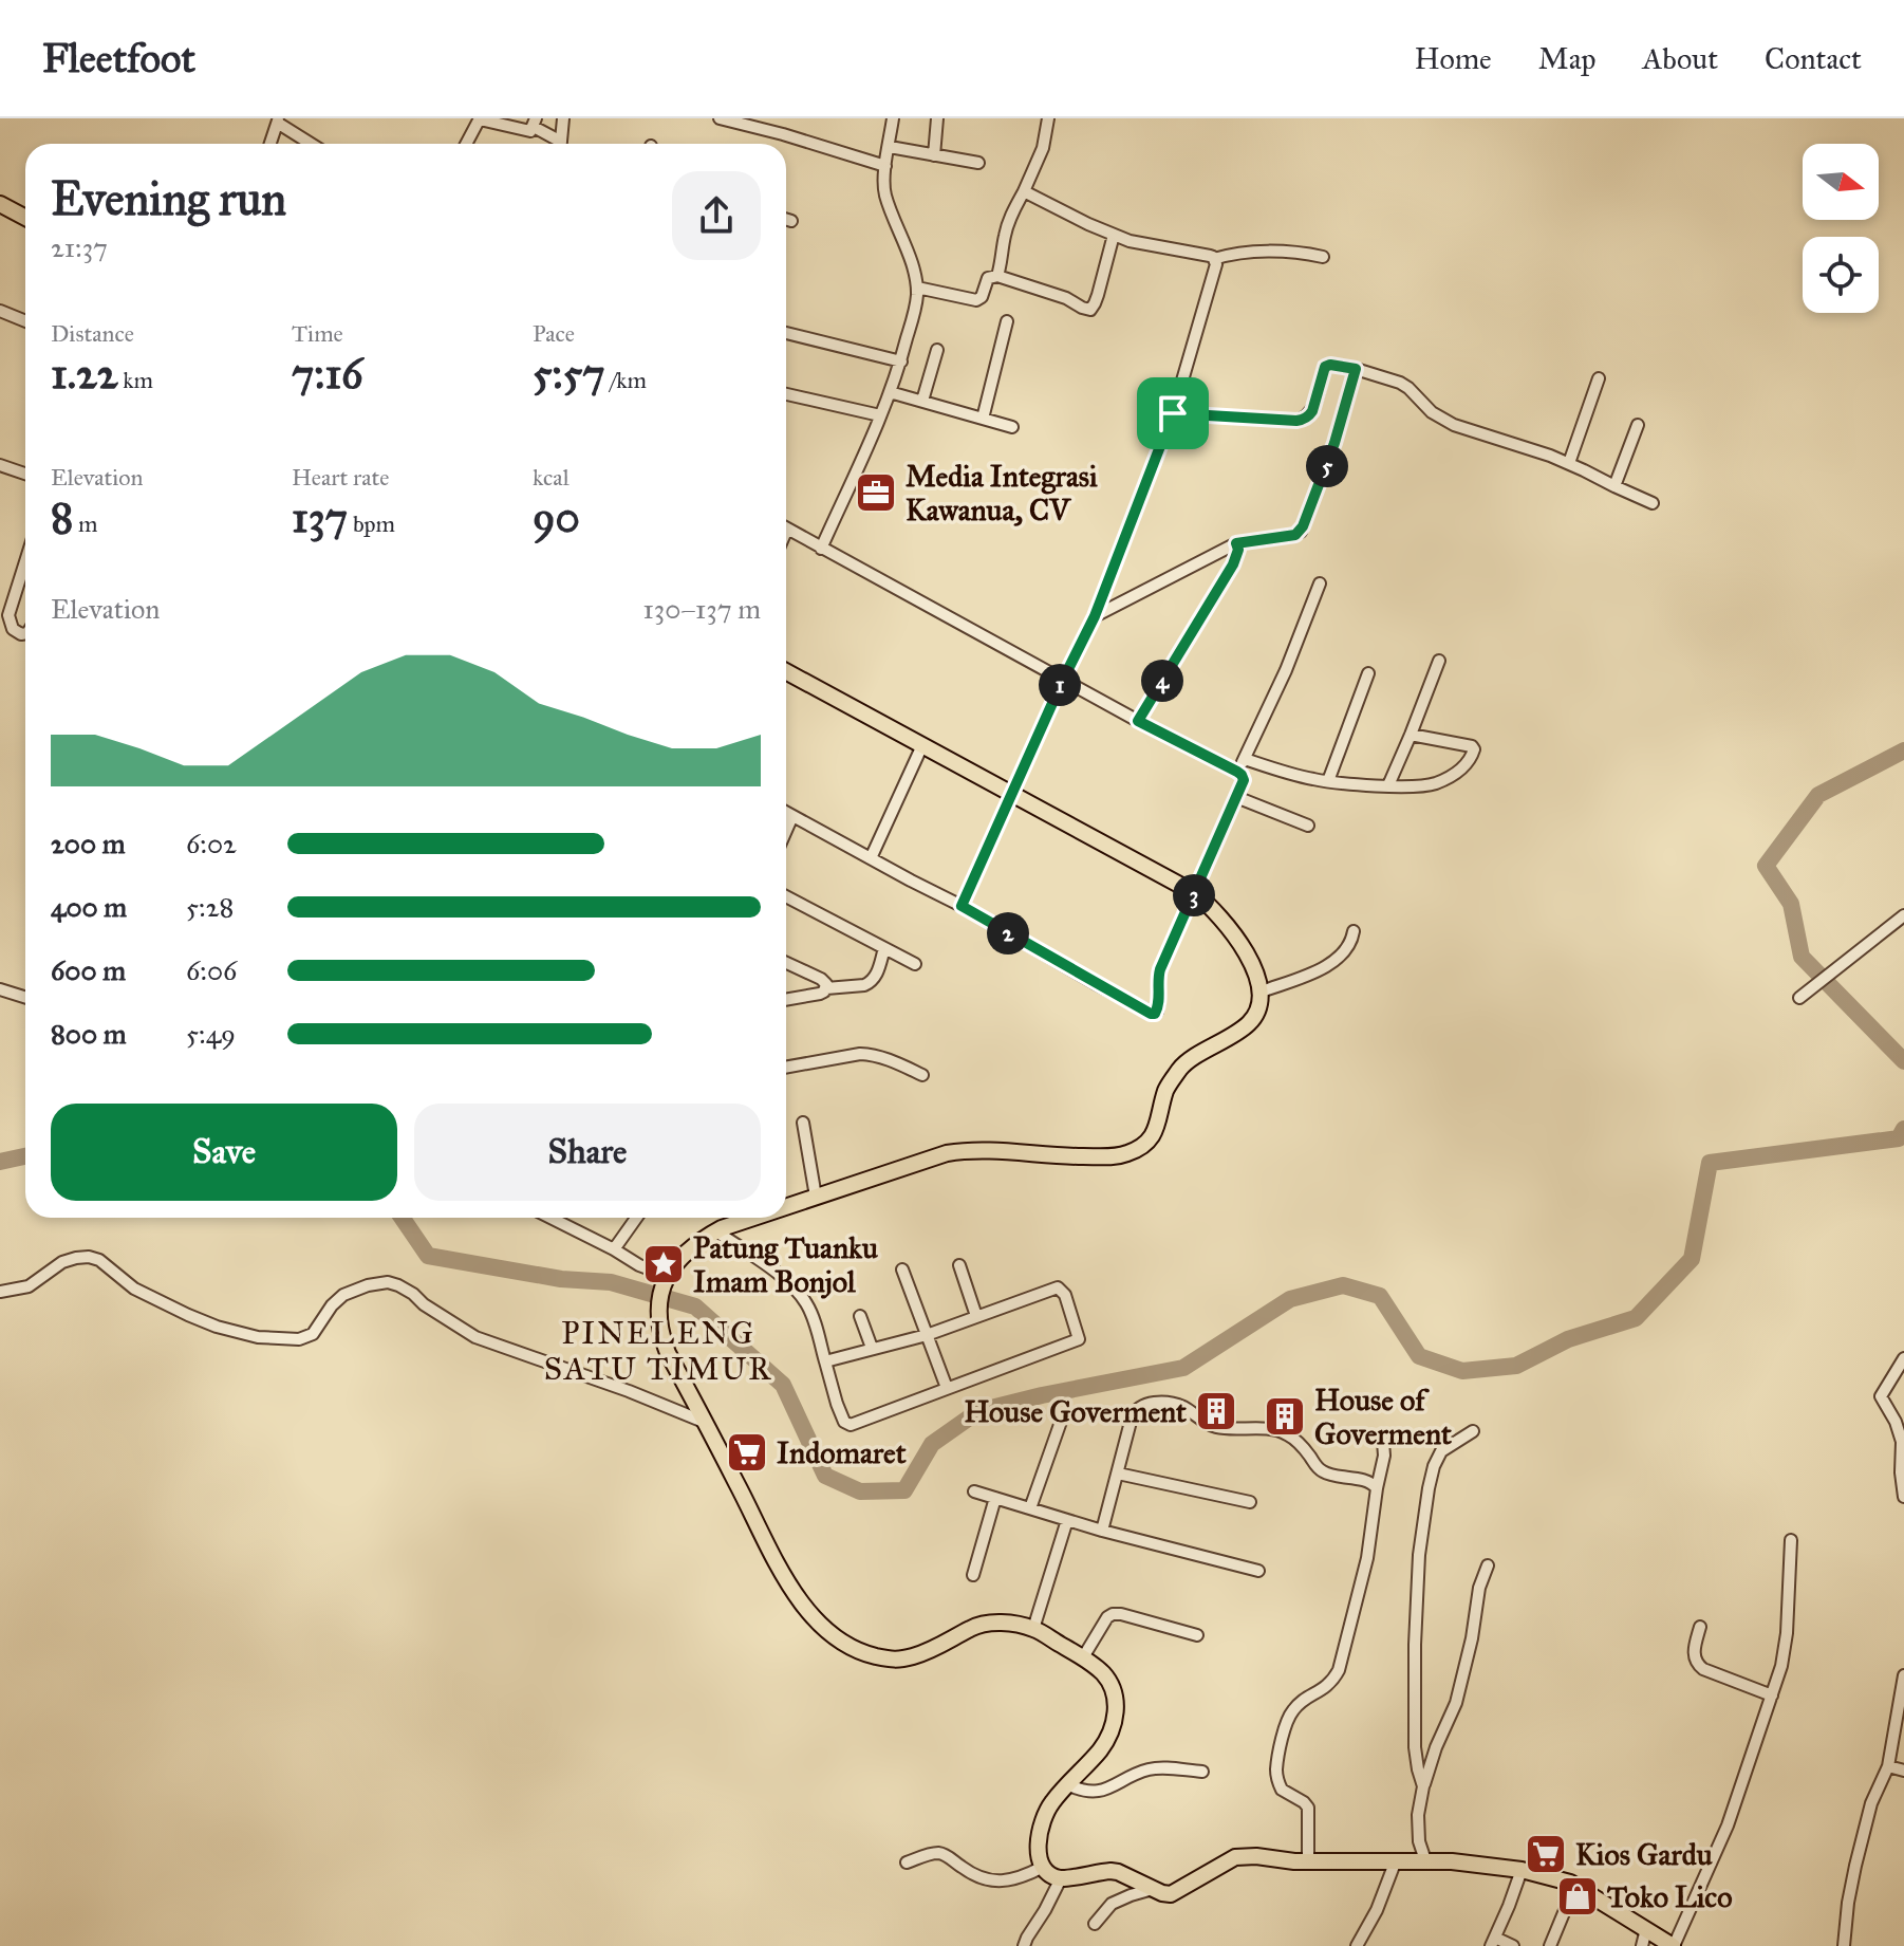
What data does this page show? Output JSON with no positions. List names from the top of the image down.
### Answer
{
  "districts": ["PINELENG SATU TIMUR"],
  "places": {
    "office": ["Media Integrasi Kawanua, CV"],
    "place": ["Patung Tuanku Imam Bonjol"],
    "building": ["House Goverment", "House of Goverment"],
    "supermarket": ["Indomaret", "Kios Gardu"],
    "shop": ["Toko Lico"]
  },
  "north": "right",
  "page": {
    "header": "Fleetfoot",
    "nav": [
      "Home",
      "Map",
      "About",
      "Contact"
    ],
    "heading": ["Evening run", "21:37"],
    "stats": [
      ["Distance", "1.22 km"],
      ["Time", "7:16"],
      ["Pace", "5:57 /km"],
      ["Elevation", "8 m"],
      ["Heart rate", "137 bpm"],
      ["kcal", "90"]
    ],
    "pins": [
      "5",
      "4",
      "1",
      "3",
      "2"
    ],
    "chart": ["Elevation", "130–137 m"],
    "list": [
      {
        "name": "200 m",
        "note": "6:02"
      },
      {
        "name": "400 m",
        "note": "5:28"
      },
      {
        "name": "600 m",
        "note": "6:06"
      },
      {
        "name": "800 m",
        "note": "5:49"
      }
    ],
    "buttons": ["Save", "Share"]
  }
}
